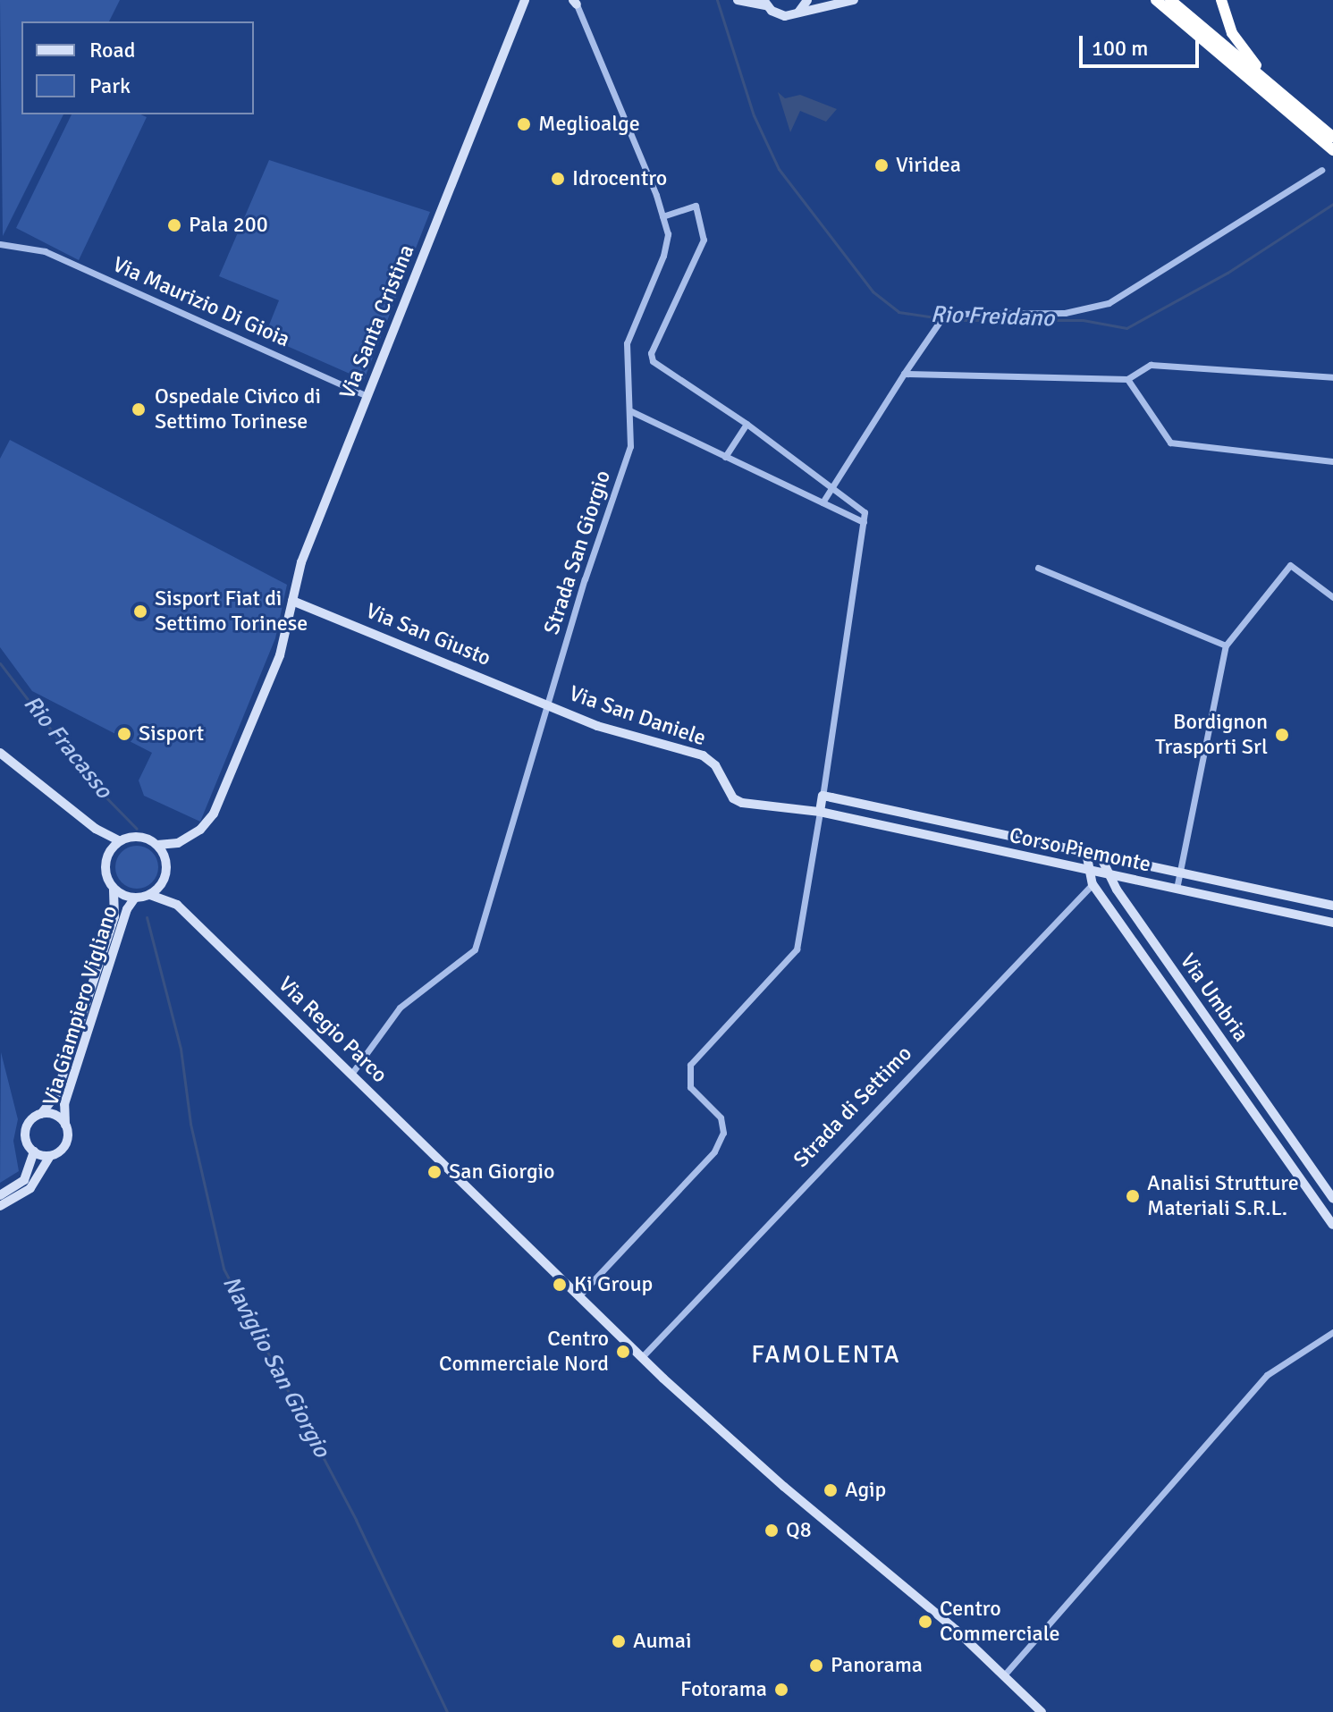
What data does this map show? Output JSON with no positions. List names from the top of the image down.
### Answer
{
  "streets": {
    "street": [
      "Via Maurizio Di Gioia",
      "Via Santa Cristina",
      "Strada San Giorgio",
      "Via San Giusto",
      "Via San Daniele",
      "Corso Piemonte",
      "Via Umbria",
      "Via Giampiero Vigliano",
      "Via Regio Parco",
      "Strada di Settimo"
    ]
  },
  "crossings": [
    ["Via Maurizio Di Gioia", "Via Santa Cristina"],
    ["Via Santa Cristina", "Via San Giusto"],
    ["Via Santa Cristina", "Via Giampiero Vigliano"],
    ["Via Santa Cristina", "Via Regio Parco"],
    ["Strada San Giorgio", "Via San Giusto"],
    ["Strada San Giorgio", "Via San Daniele"],
    ["Strada San Giorgio", "Via Regio Parco"],
    ["Via San Giusto", "Via San Daniele"],
    ["Via San Daniele", "Corso Piemonte"],
    ["Corso Piemonte", "Via Umbria"],
    ["Via Umbria", "Strada di Settimo"],
    ["Via Giampiero Vigliano", "Via Regio Parco"]
  ],
  "districts": ["FAMOLENTA"],
  "water": ["Rio Freidano", "Rio Fracasso", "Naviglio San Giorgio"],
  "places": [
    "Meglioalge",
    "Viridea",
    "Idrocentro",
    "Pala 200",
    "Ospedale Civico di Settimo Torinese",
    "Sisport Fiat di Settimo Torinese",
    "Sisport",
    "Bordignon Trasporti Srl",
    "San Giorgio",
    "Analisi Strutture Materiali S.R.L.",
    "Ki Group",
    "Centro Commerciale Nord",
    "Agip",
    "Q8",
    "Centro Commerciale",
    "Aumai",
    "Panorama",
    "Fotorama"
  ],
  "legend": ["Road", "Park"],
  "scale_bar": "100 m"
}
